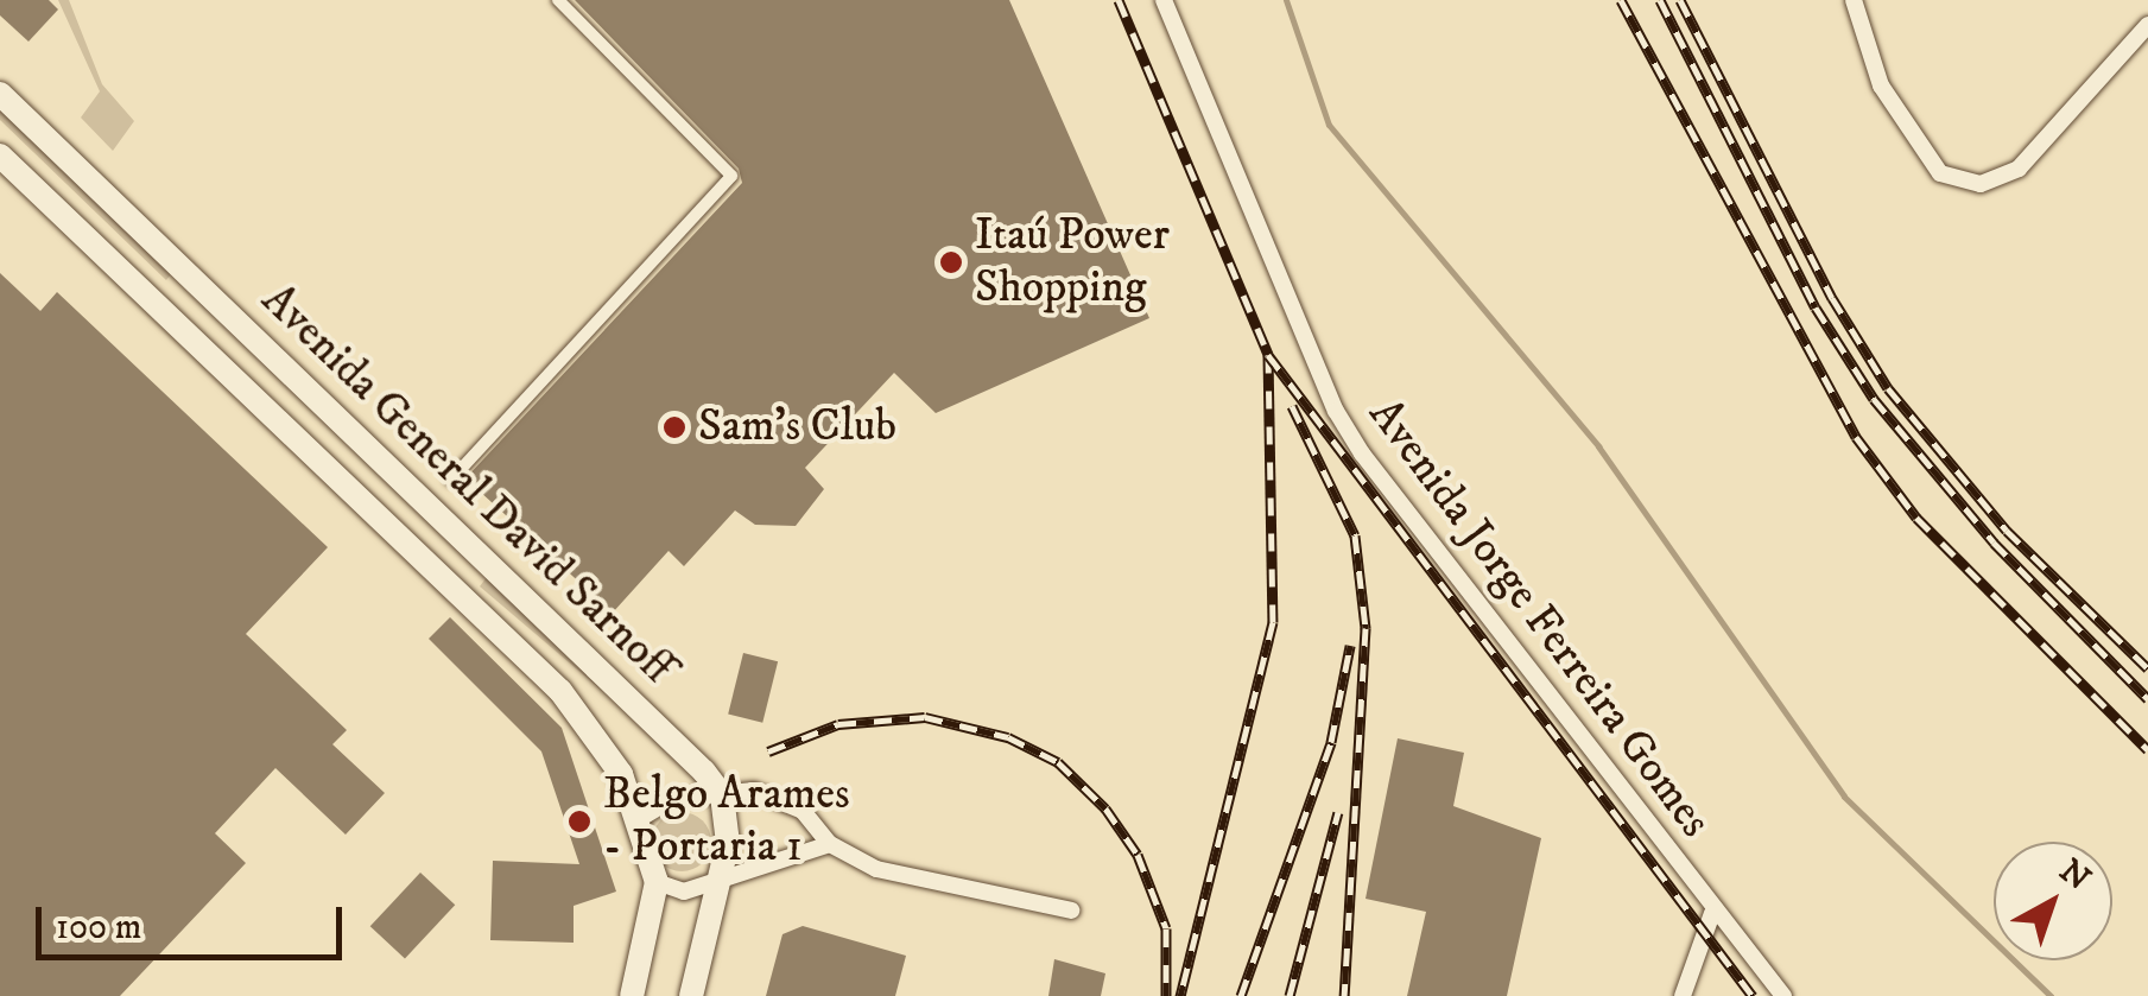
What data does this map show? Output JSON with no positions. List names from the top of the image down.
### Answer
{
  "streets": {
    "main road": ["Avenida General David Sarnoff"],
    "street": ["Avenida Jorge Ferreira Gomes"]
  },
  "places": ["Itaú Power Shopping", "Sam's Club", "Belgo Arames - Portaria 1"],
  "scale_bar": "100 m",
  "north": "top right"
}
